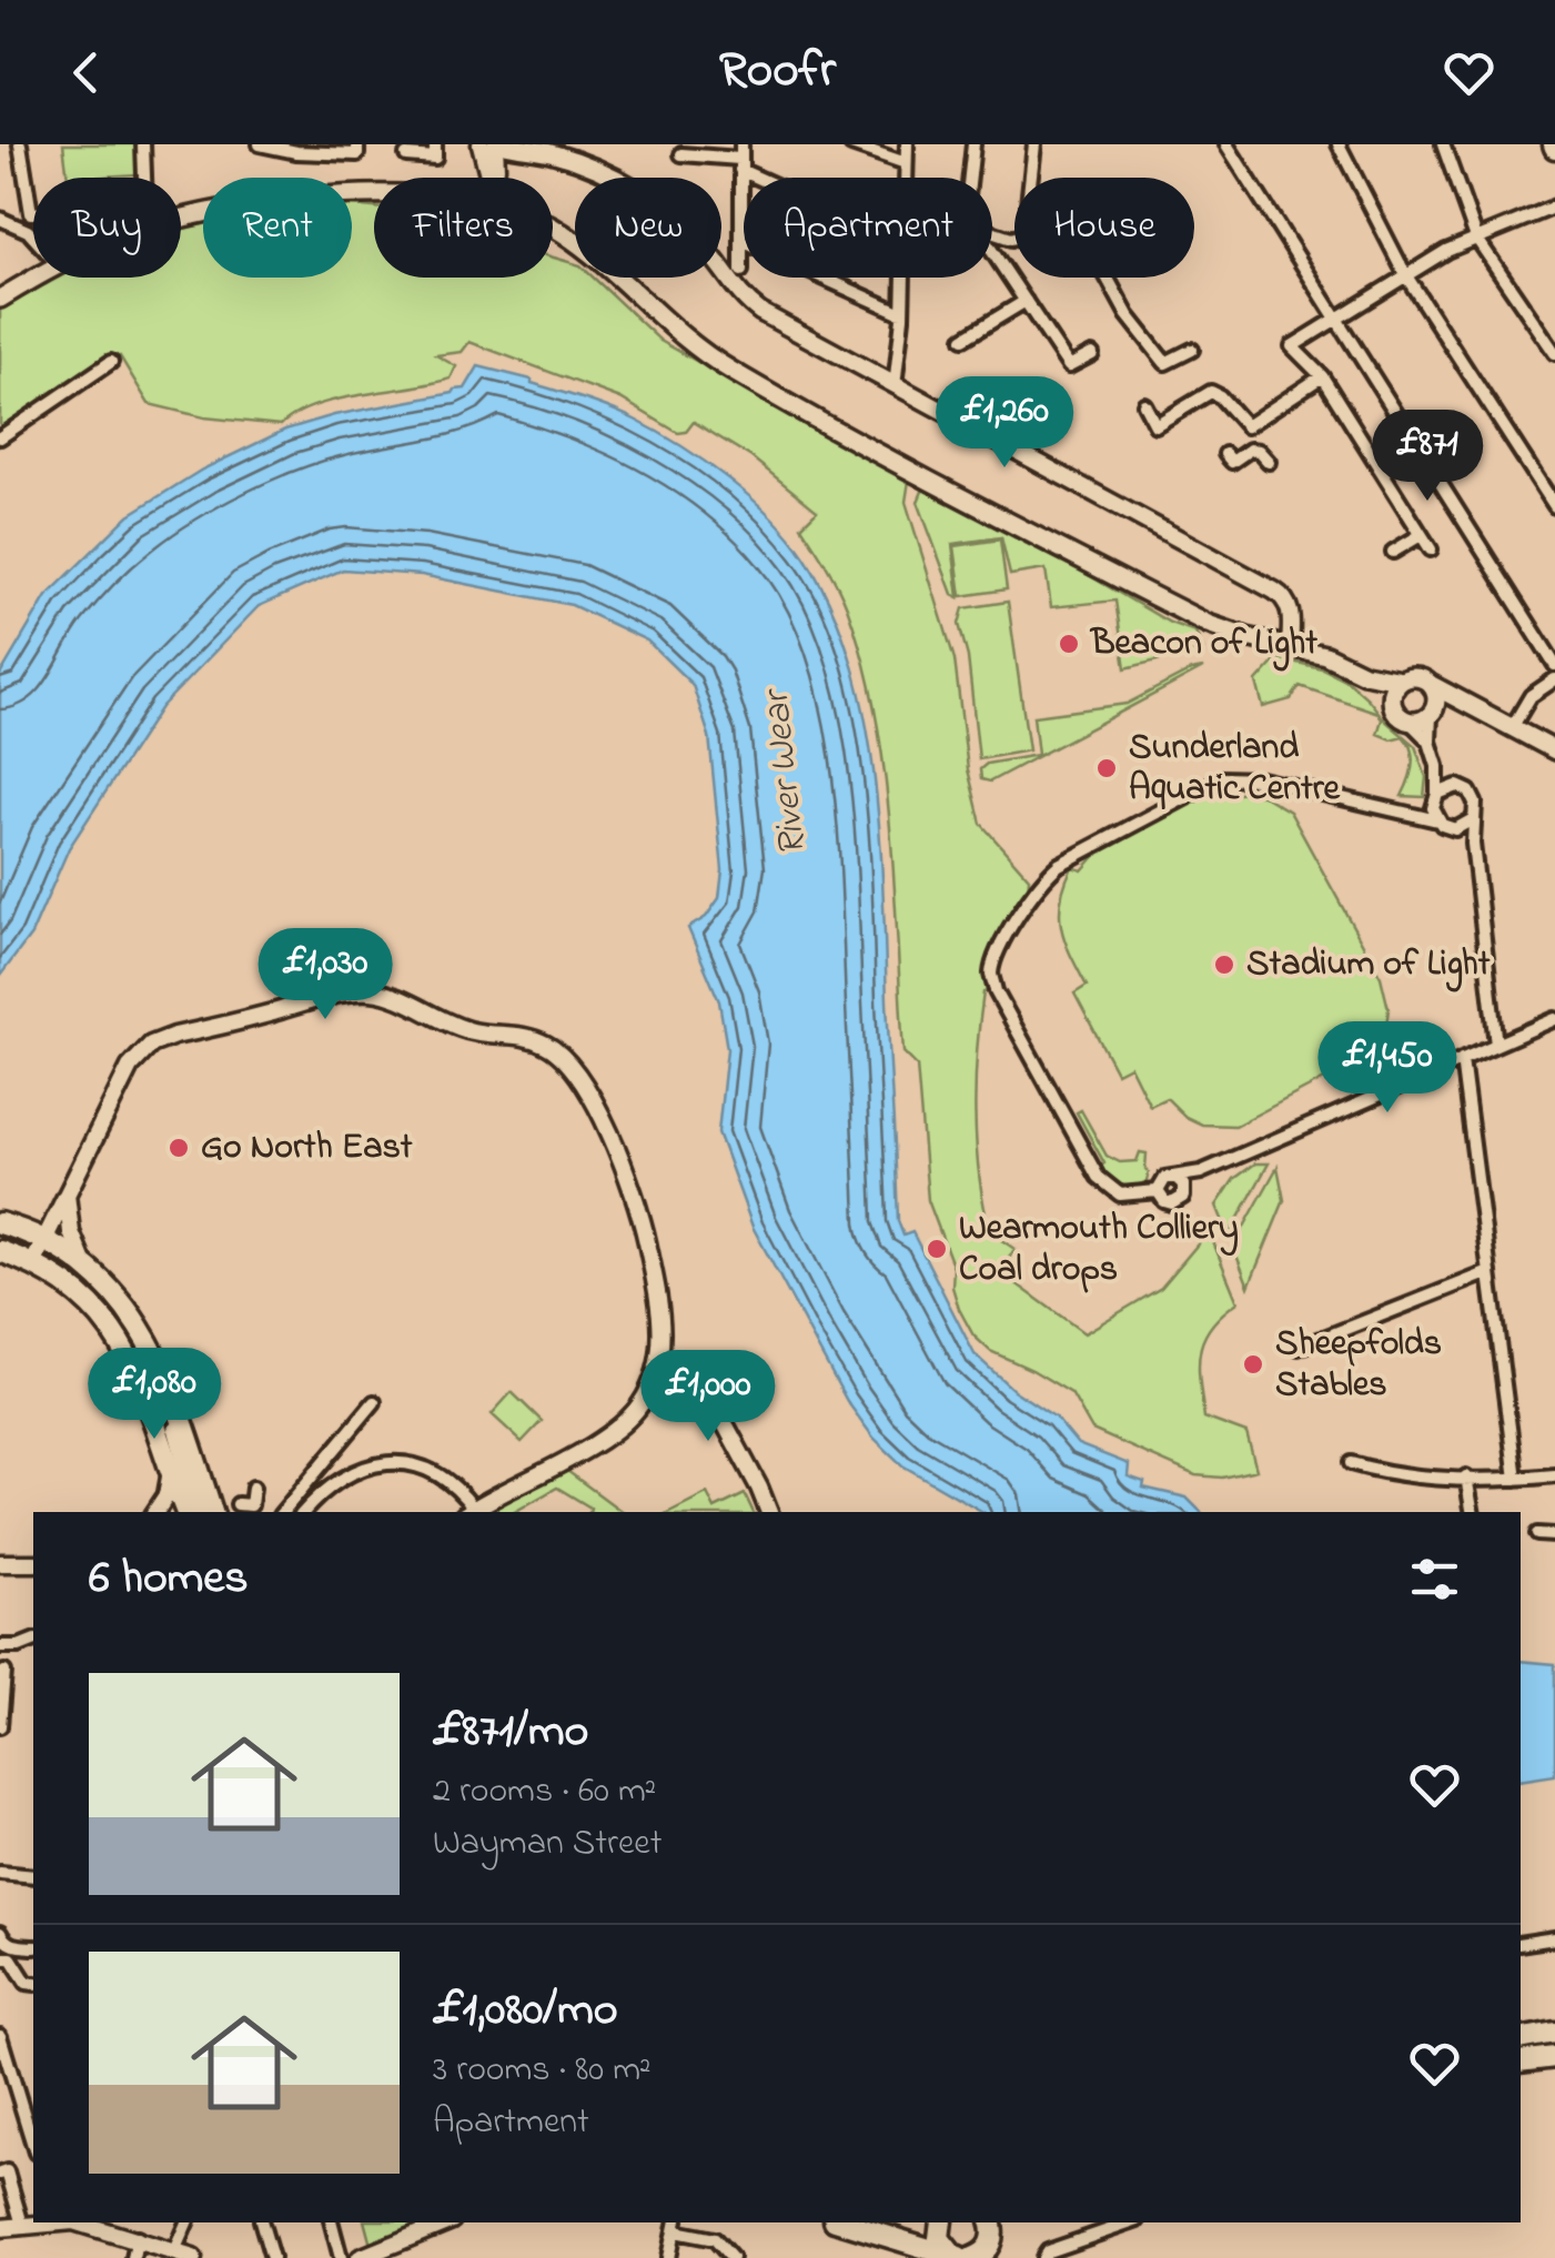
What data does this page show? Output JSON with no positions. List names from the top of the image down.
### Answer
{
  "water": ["River Wear"],
  "places": [
    "Beacon of Light",
    "Sunderland Aquatic Centre",
    "Stadium of Light",
    "Go North East",
    "Wearmouth Colliery Coal drops",
    "Sheepfolds Stables"
  ],
  "page": {
    "header": "Roofr",
    "chip": [
      "Buy",
      "Rent",
      "Filters",
      "New",
      "Apartment",
      "House"
    ],
    "price": [
      "£1,260",
      "£871",
      "£1,030",
      "£1,450",
      "£1,080",
      "£1,000"
    ],
    "heading": "6 homes",
    "list": [
      {
        "name": "£871/mo",
        "note": "2 rooms · 60 m² · Wayman Street"
      },
      {
        "name": "£1,080/mo",
        "note": "3 rooms · 80 m² · Apartment"
      }
    ]
  }
}
